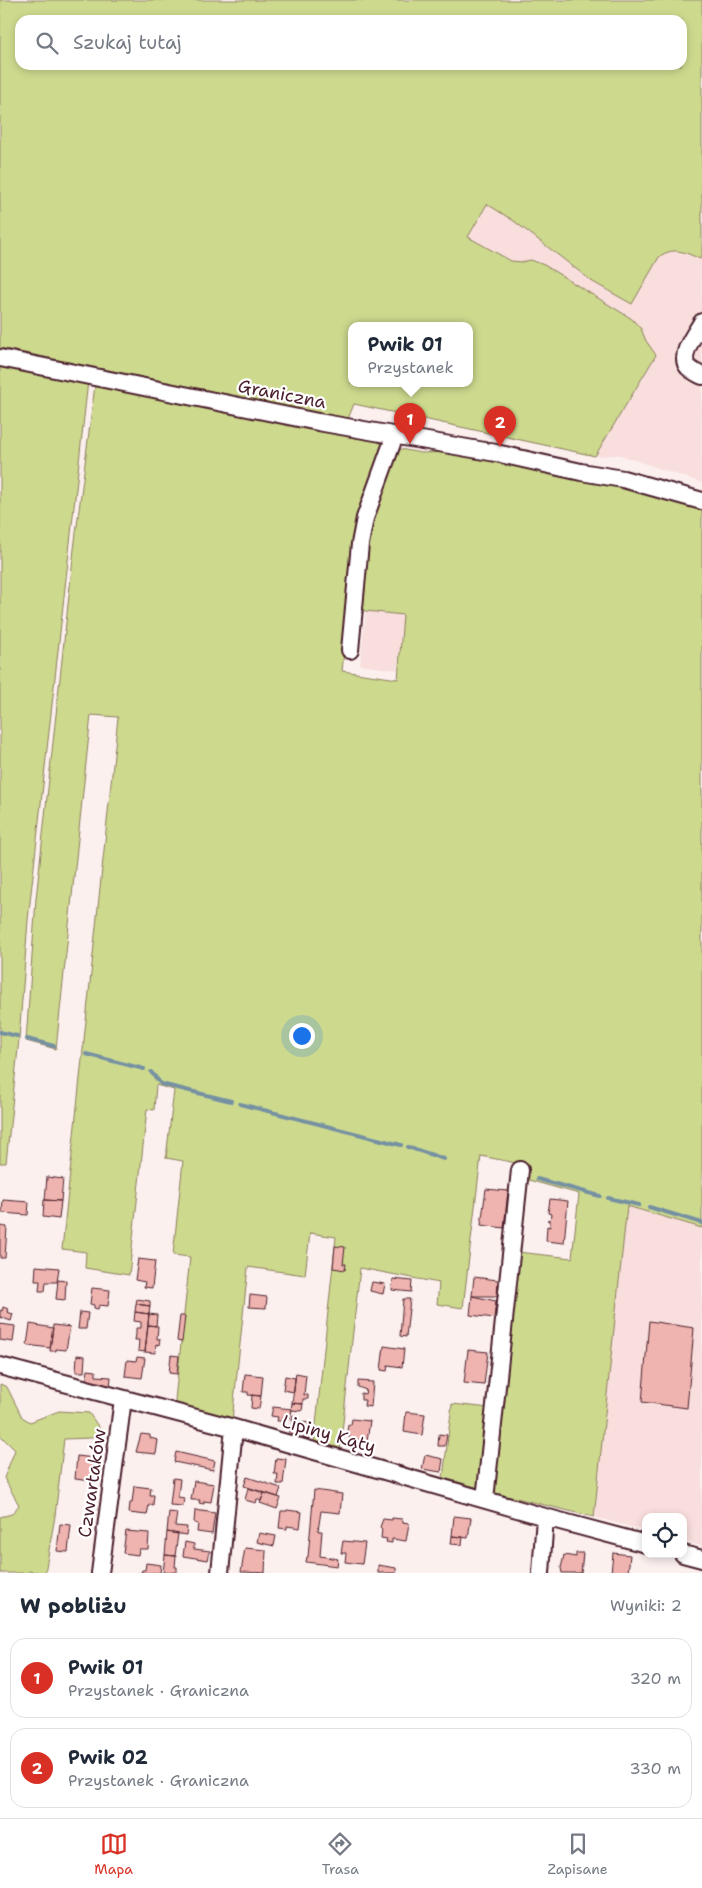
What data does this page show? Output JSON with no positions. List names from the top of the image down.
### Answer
{
  "streets": {
    "street": ["Graniczna", "Lipiny Kąty", "Czwartaków"]
  },
  "crossings": [
    ["Lipiny Kąty", "Czwartaków"]
  ],
  "page": {
    "search": "Szukaj tutaj",
    "popup": ["Pwik 01", "Przystanek"],
    "pins": ["1", "2"],
    "heading": ["W pobliżu", "Wyniki: 2"],
    "list": [
      {
        "mark": "1",
        "name": "Pwik 01",
        "note": "Przystanek · Graniczna",
        "value": "320 m"
      },
      {
        "mark": "2",
        "name": "Pwik 02",
        "note": "Przystanek · Graniczna",
        "value": "330 m"
      }
    ],
    "nav": ["Mapa", "Trasa", "Zapisane"]
  }
}
